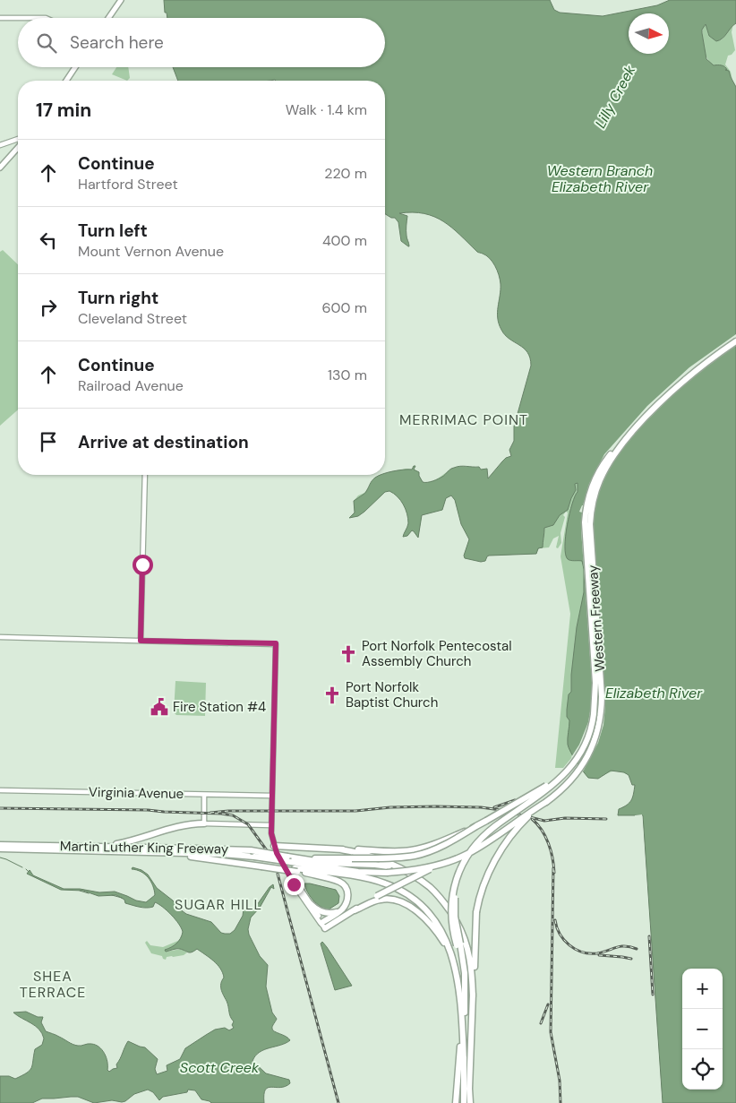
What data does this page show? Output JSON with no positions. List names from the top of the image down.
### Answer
{
  "streets": {
    "highway": ["Western Freeway", "Martin Luther King Freeway"],
    "street": ["Virginia Avenue"]
  },
  "crossings": [
    ["Western Freeway", "Martin Luther King Freeway"]
  ],
  "districts": ["MERRIMAC POINT", "SUGAR HILL", "SHEA TERRACE"],
  "water": [
    "Lilly Creek",
    "Western Branch Elizabeth River",
    "Elizabeth River",
    "Scott Creek"
  ],
  "places": {
    "church": ["Port Norfolk Pentecostal Assembly Church", "Port Norfolk Baptist Church"],
    "public building": ["Fire Station #4"]
  },
  "north": "right",
  "page": {
    "search": "Search here",
    "heading": ["17 min", "Walk · 1.4 km"],
    "list": [
      ["Continue", "Hartford Street", "220 m"],
      ["Turn left", "Mount Vernon Avenue", "400 m"],
      ["Turn right", "Cleveland Street", "600 m"],
      ["Continue", "Railroad Avenue", "130 m"],
      "Arrive at destination"
    ],
    "map_buttons": ["+", "−"]
  }
}
